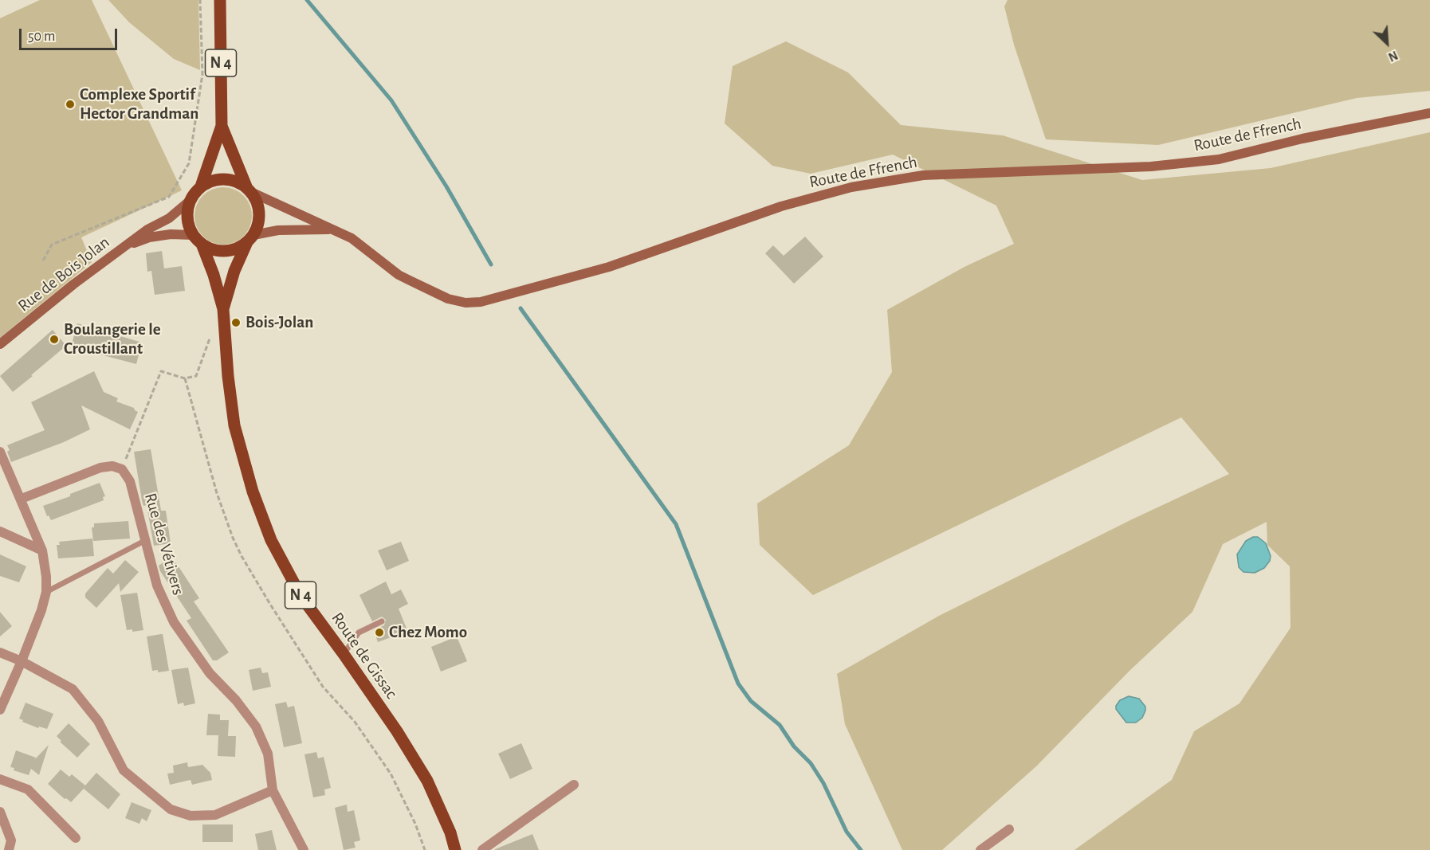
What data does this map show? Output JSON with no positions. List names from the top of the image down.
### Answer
{
  "streets": {
    "main road": [
      "N 4",
      "Route de Ffrench",
      "Rue de Bois Jolan",
      "Route de Gissac"
    ],
    "street": ["Rue des Vétivers"]
  },
  "crossings": [
    ["N 4", "Route de Ffrench"],
    ["N 4", "Rue de Bois Jolan"],
    ["N 4", "Route de Gissac"],
    ["Route de Ffrench", "Rue de Bois Jolan"],
    ["Route de Ffrench", "Route de Gissac"],
    ["Rue de Bois Jolan", "Route de Gissac"]
  ],
  "places": [
    "Complexe Sportif Hector Grandman",
    "Bois-Jolan",
    "Boulangerie le Croustillant",
    "Chez Momo"
  ],
  "scale_bar": "50 m",
  "north": "bottom right"
}
